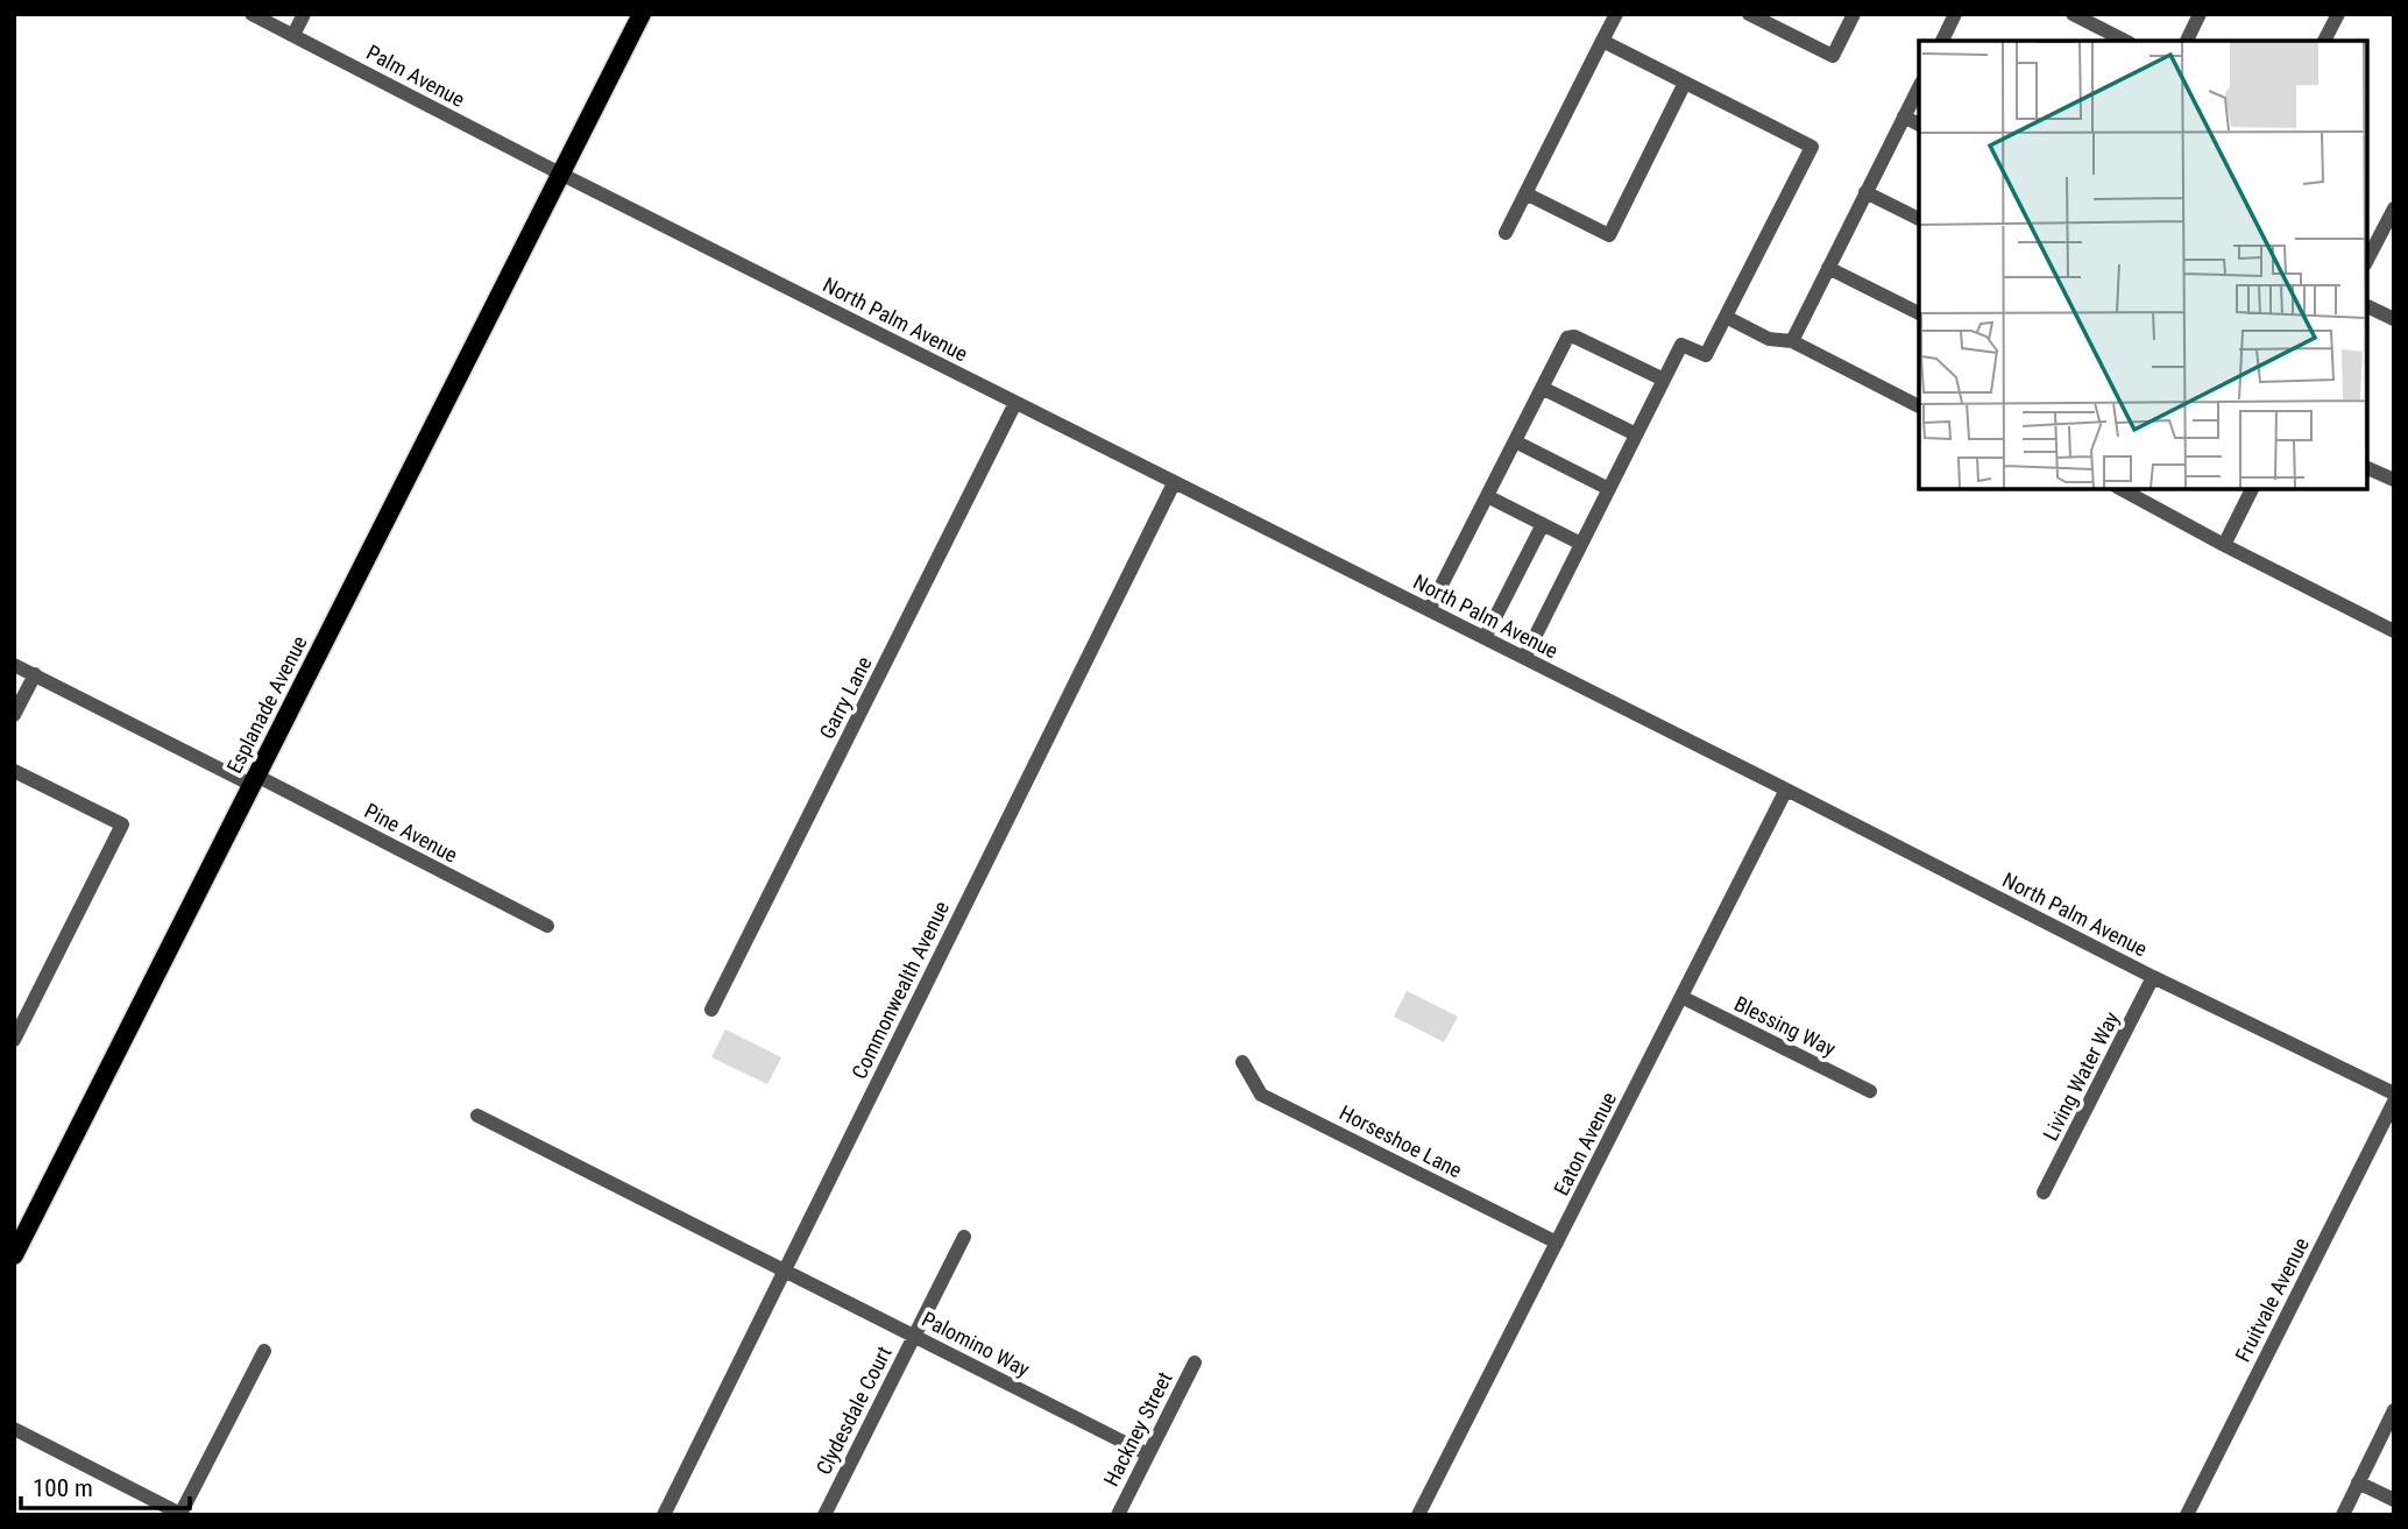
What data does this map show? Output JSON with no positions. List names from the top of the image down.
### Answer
{
  "streets": {
    "main road": ["Esplanade Avenue"],
    "street": [
      "Palm Avenue",
      "North Palm Avenue",
      "Garry Lane",
      "Pine Avenue",
      "Commonwealth Avenue",
      "Blessing Way",
      "Living Water Way",
      "Horseshoe Lane",
      "Eaton Avenue",
      "Fruitvale Avenue",
      "Palomino Way",
      "Clydesdale Court",
      "Hackney Street"
    ]
  },
  "crossings": [
    ["Palm Avenue", "North Palm Avenue"],
    ["Palm Avenue", "Esplanade Avenue"],
    ["North Palm Avenue", "Garry Lane"],
    ["North Palm Avenue", "Esplanade Avenue"],
    ["North Palm Avenue", "Commonwealth Avenue"],
    ["North Palm Avenue", "Living Water Way"],
    ["North Palm Avenue", "Eaton Avenue"],
    ["Esplanade Avenue", "Pine Avenue"],
    ["Commonwealth Avenue", "Palomino Way"],
    ["Blessing Way", "Eaton Avenue"],
    ["Horseshoe Lane", "Eaton Avenue"],
    ["Palomino Way", "Clydesdale Court"],
    ["Palomino Way", "Hackney Street"]
  ],
  "scale_bar": "100 m"
}
